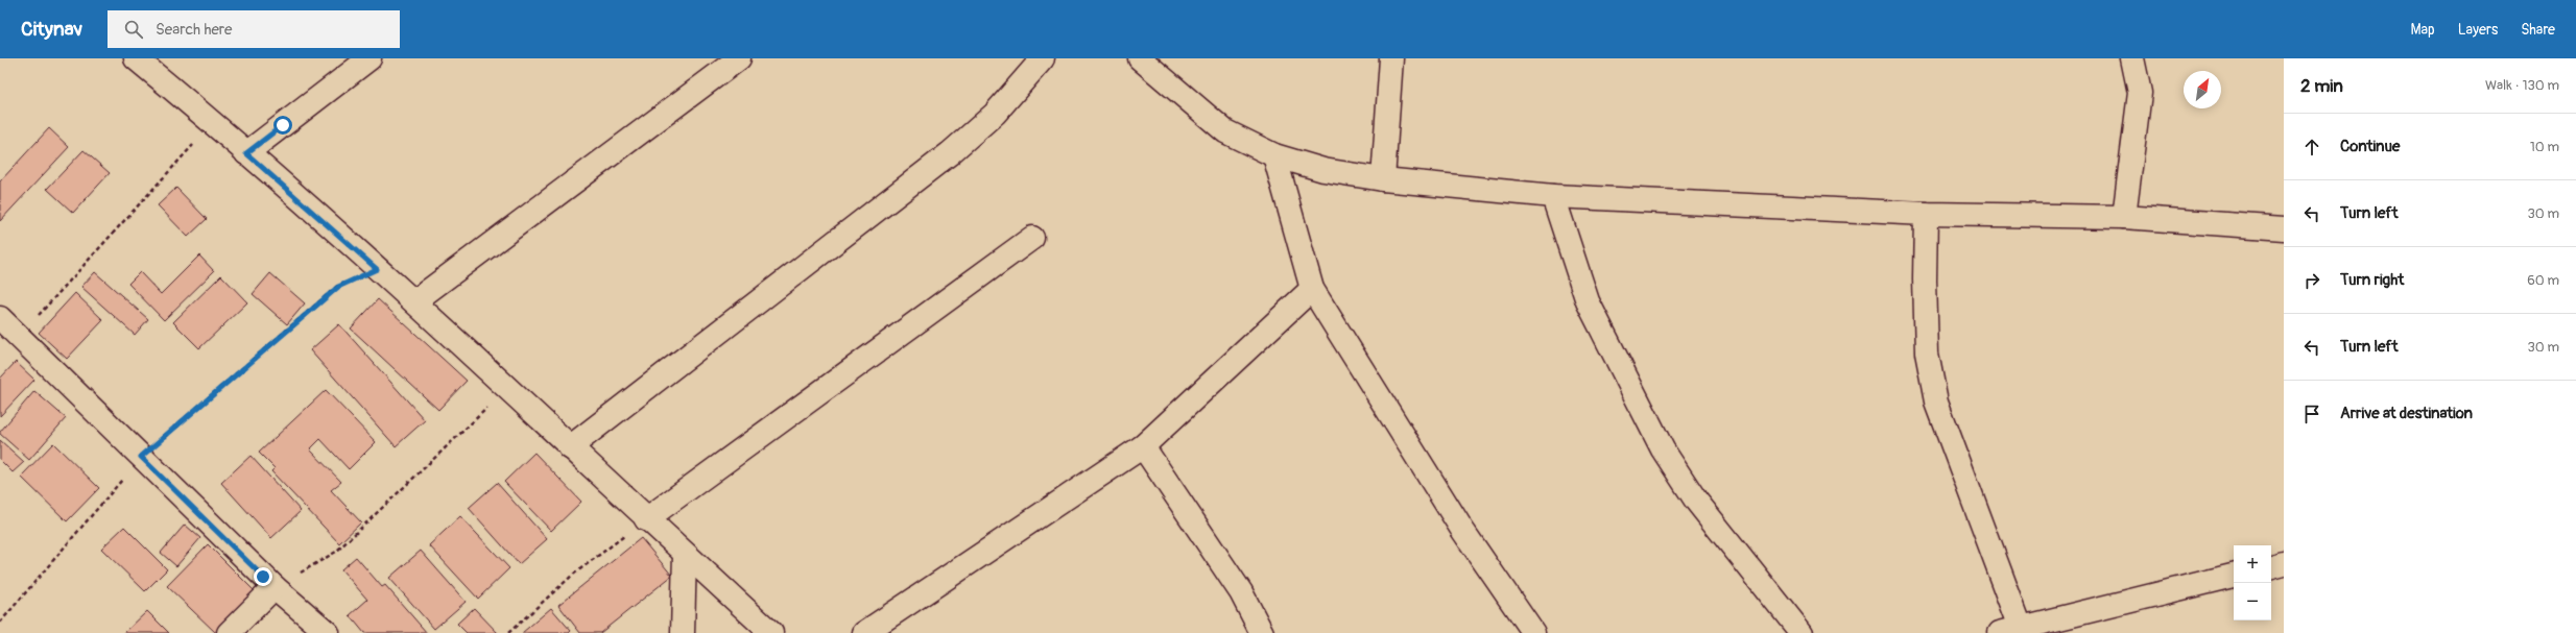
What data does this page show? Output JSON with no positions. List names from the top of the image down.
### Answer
{
  "north": "top right",
  "page": {
    "header": "Citynav",
    "search": "Search here",
    "nav": ["Map", "Layers", "Share"],
    "heading": ["2 min", "Walk · 130 m"],
    "list": [
      ["Continue", "10 m"],
      ["Turn left", "30 m"],
      ["Turn right", "60 m"],
      ["Turn left", "30 m"],
      "Arrive at destination"
    ],
    "map_buttons": ["+", "−"]
  }
}
